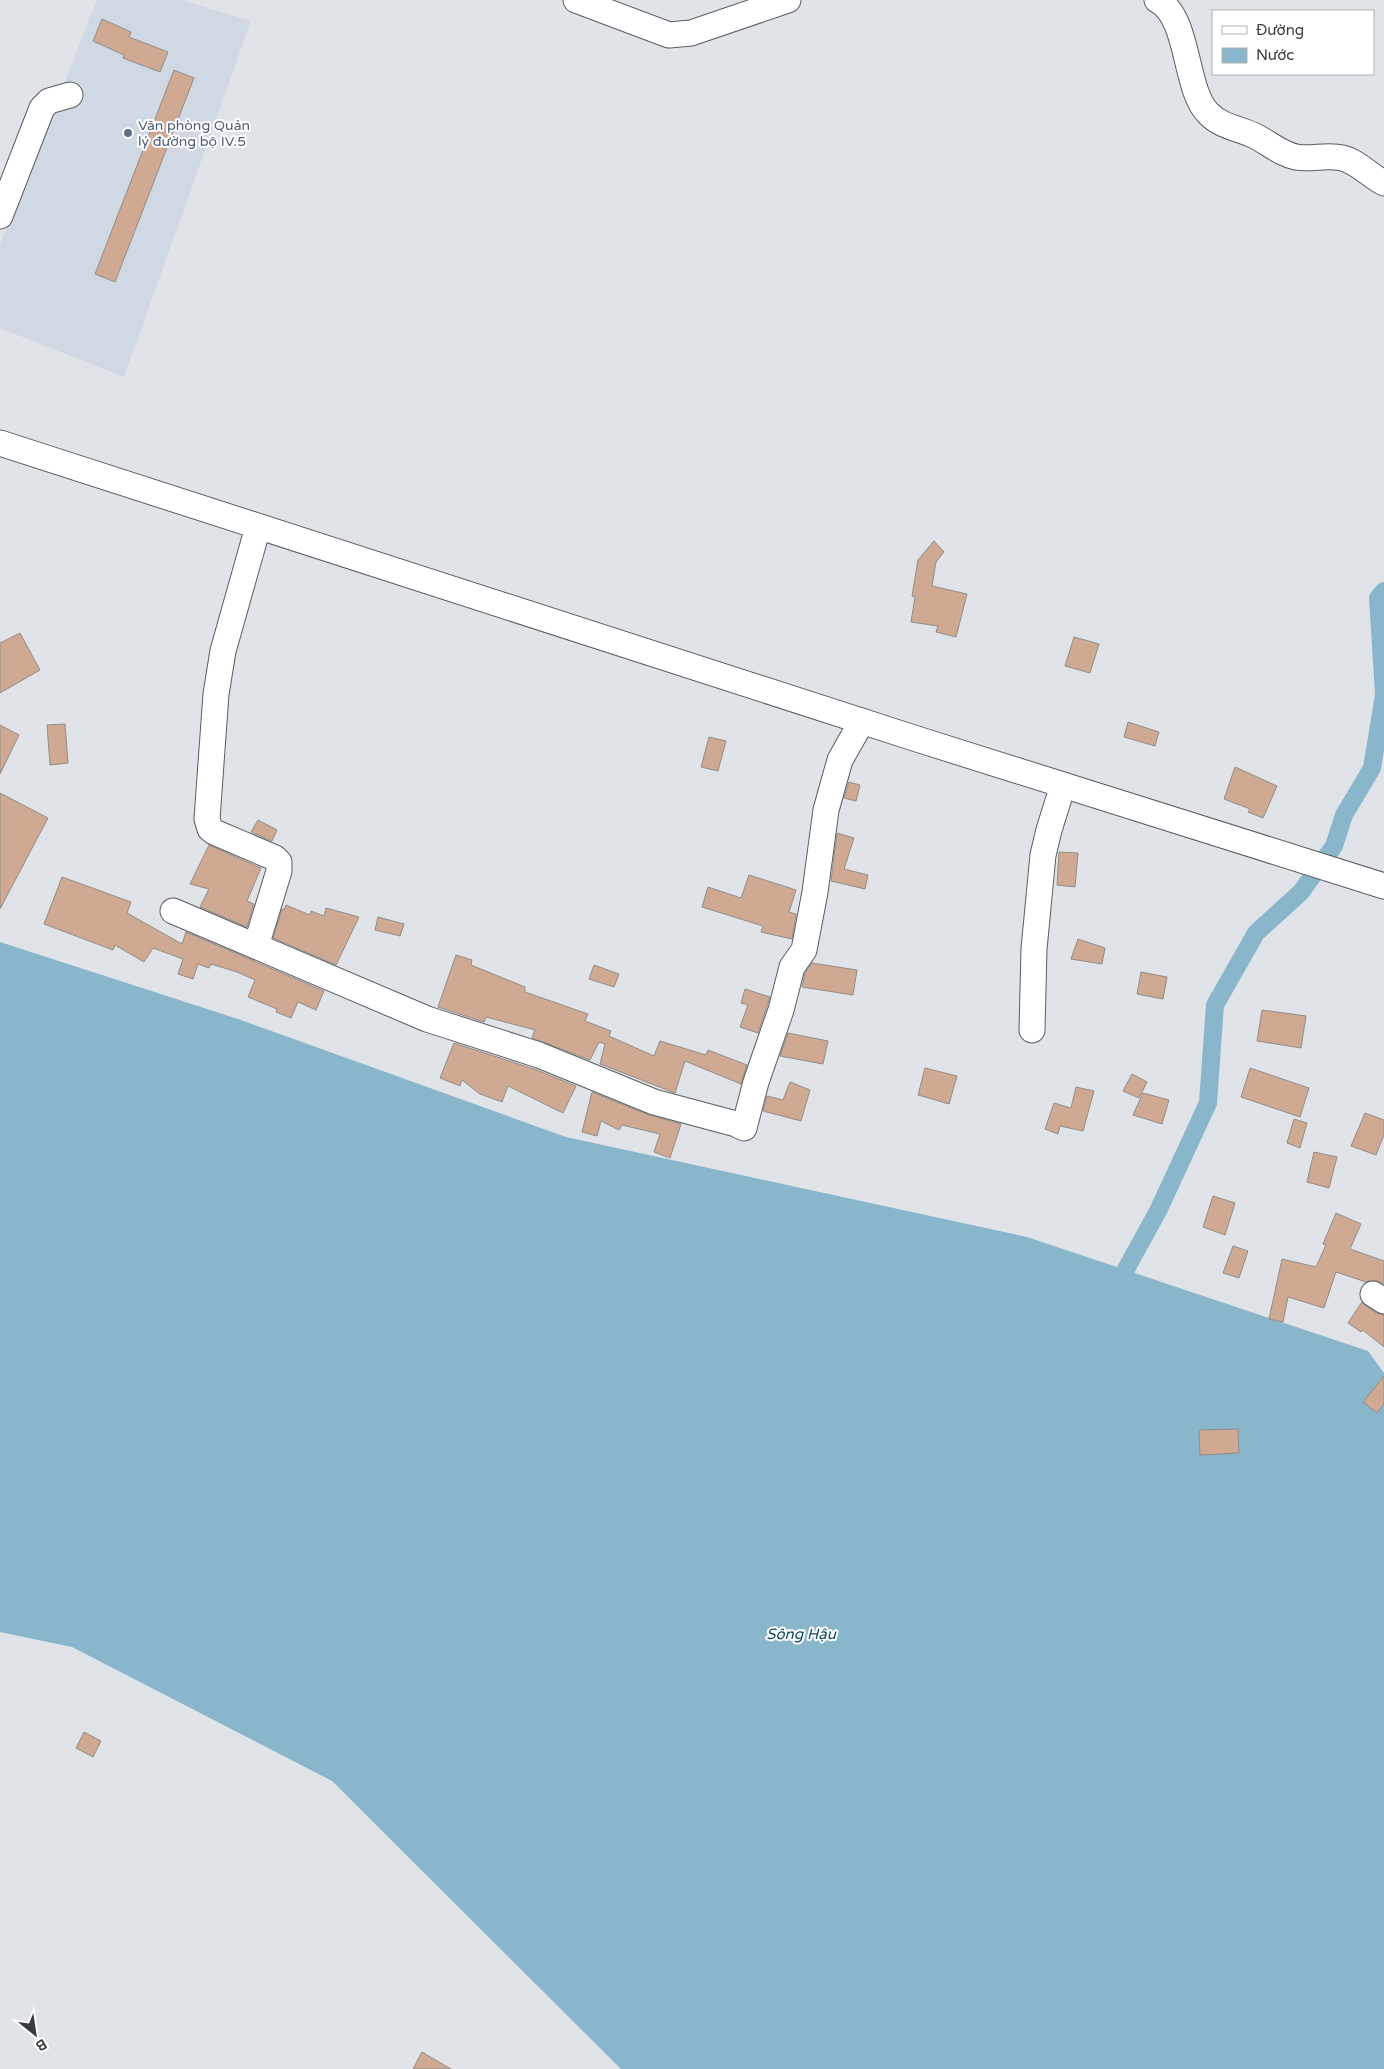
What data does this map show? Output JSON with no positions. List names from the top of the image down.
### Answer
{
  "water": ["Sông Hậu"],
  "places": ["Văn phòng Quản lý đường bộ IV.5"],
  "legend": ["Đường", "Nước"],
  "north": "bottom right"
}
